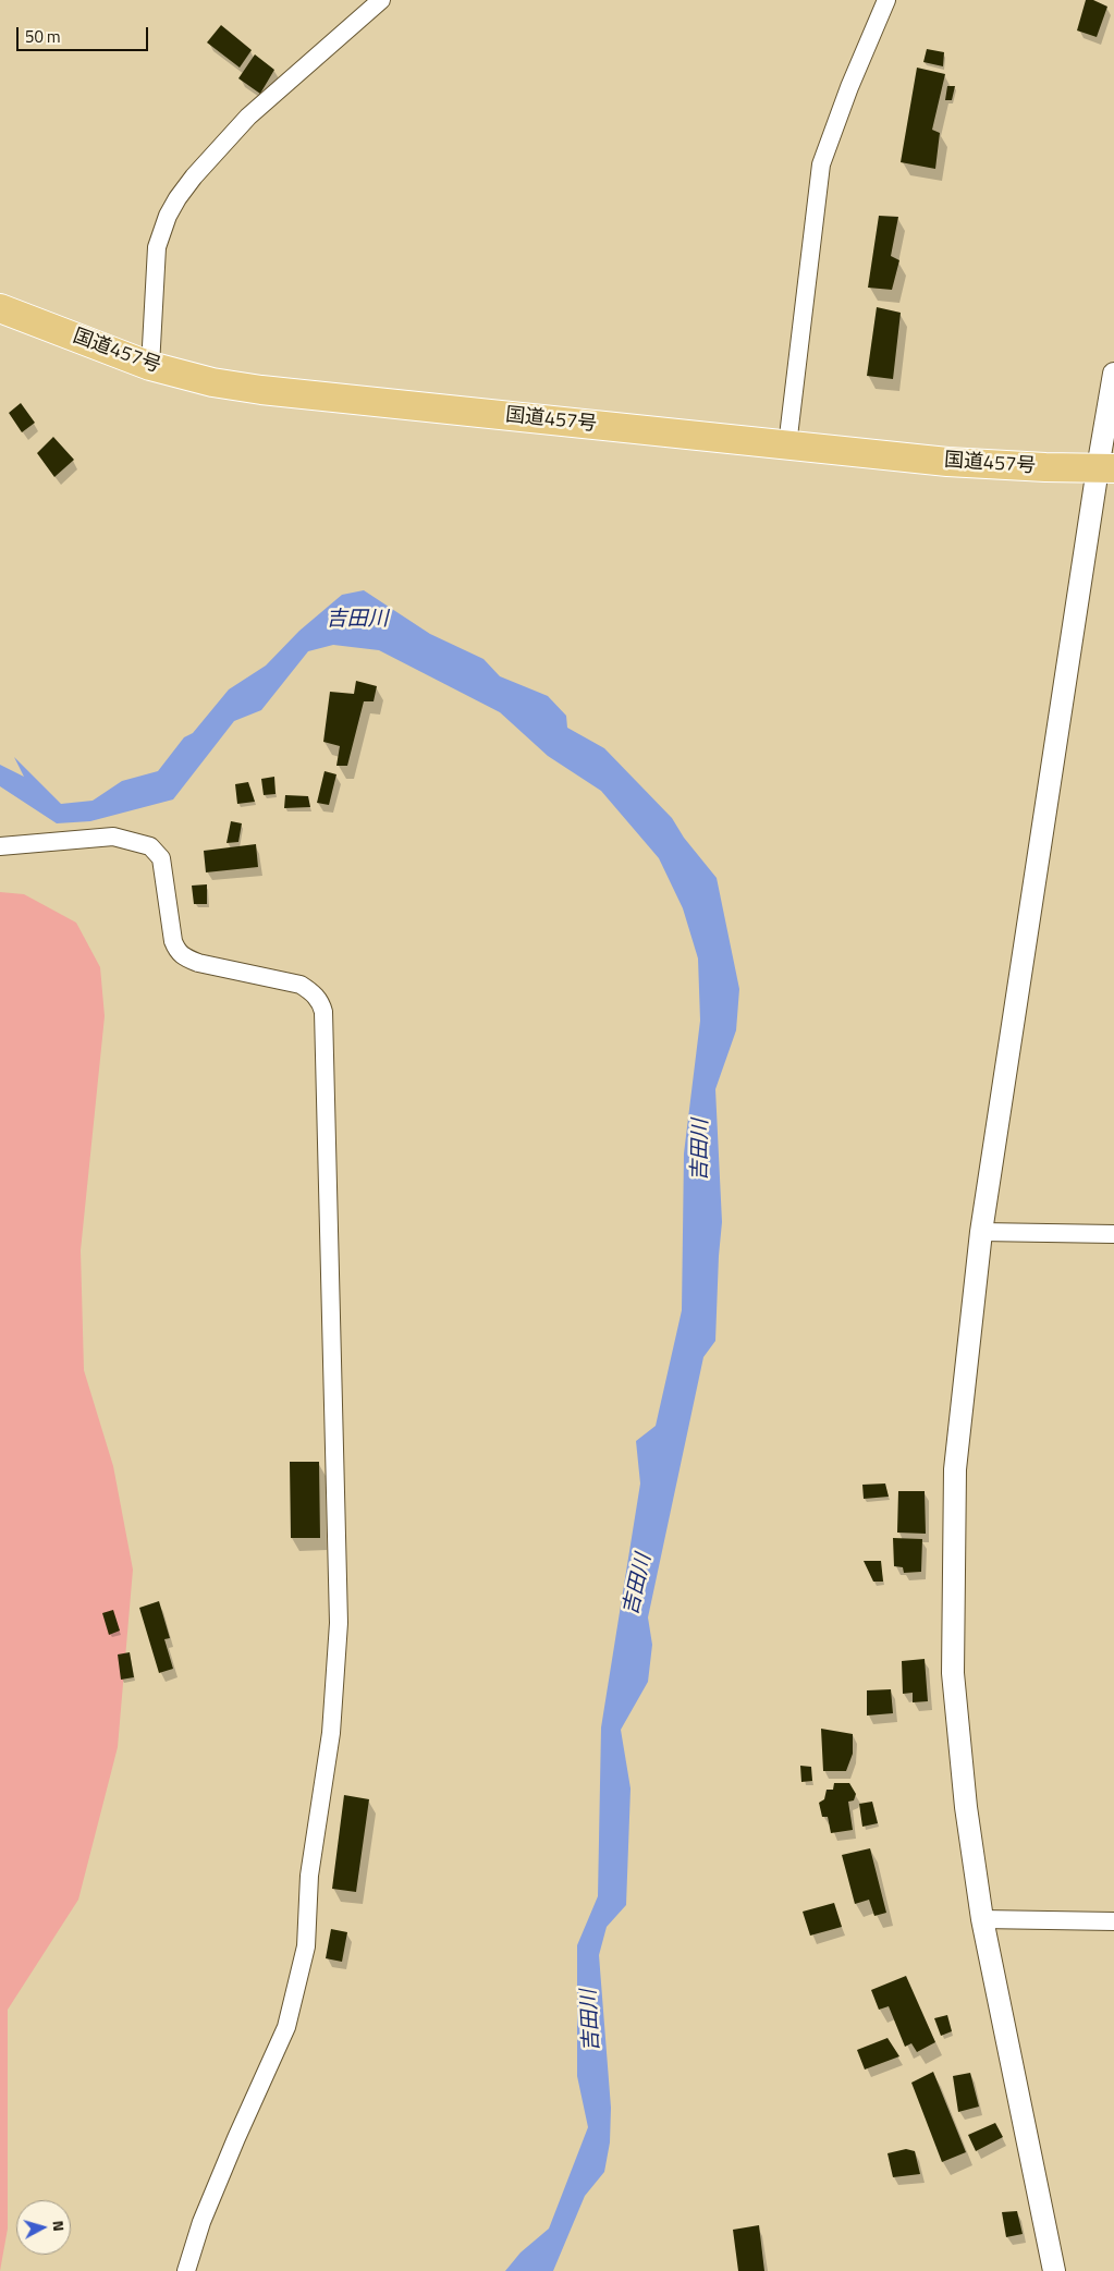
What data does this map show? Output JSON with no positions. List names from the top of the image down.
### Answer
{
  "streets": {
    "highway": ["国道457号"]
  },
  "water": ["吉田川"],
  "scale_bar": "50 m",
  "north": "right"
}
